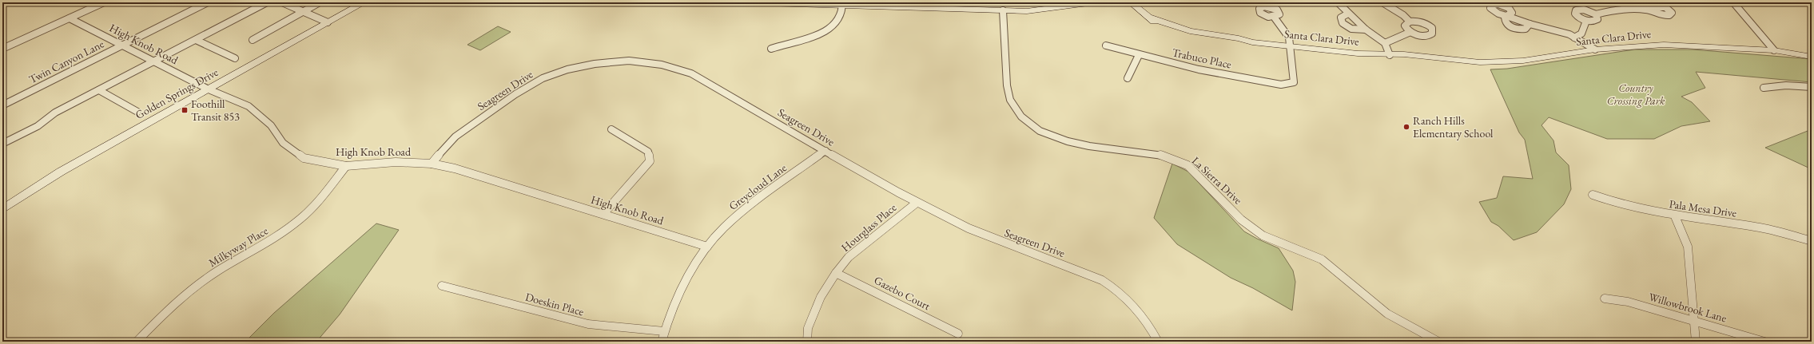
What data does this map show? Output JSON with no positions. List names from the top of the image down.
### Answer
{
  "streets": {
    "main road": ["Santa Clara Drive", "Golden Springs Drive"],
    "street": [
      "High Knob Road",
      "Trabuco Place",
      "Twin Canyon Lane",
      "Seagreen Drive",
      "La Sierra Drive",
      "Greycloud Lane",
      "Pala Mesa Drive",
      "Hourglass Place",
      "Milkyway Place",
      "Gazebo Court",
      "Doeskin Place",
      "Willowbrook Lane"
    ]
  },
  "crossings": [
    ["Santa Clara Drive", "Trabuco Place"],
    ["High Knob Road", "Twin Canyon Lane"],
    ["High Knob Road", "Seagreen Drive"],
    ["High Knob Road", "Golden Springs Drive"],
    ["High Knob Road", "Greycloud Lane"],
    ["High Knob Road", "Milkyway Place"],
    ["Seagreen Drive", "Greycloud Lane"],
    ["Seagreen Drive", "Hourglass Place"],
    ["Greycloud Lane", "Doeskin Place"],
    ["Hourglass Place", "Gazebo Court"]
  ],
  "parks": ["Country Crossing Park"],
  "places": {
    "transit": ["Foothill Transit 853"],
    "other": ["Ranch Hills Elementary School"]
  }
}
